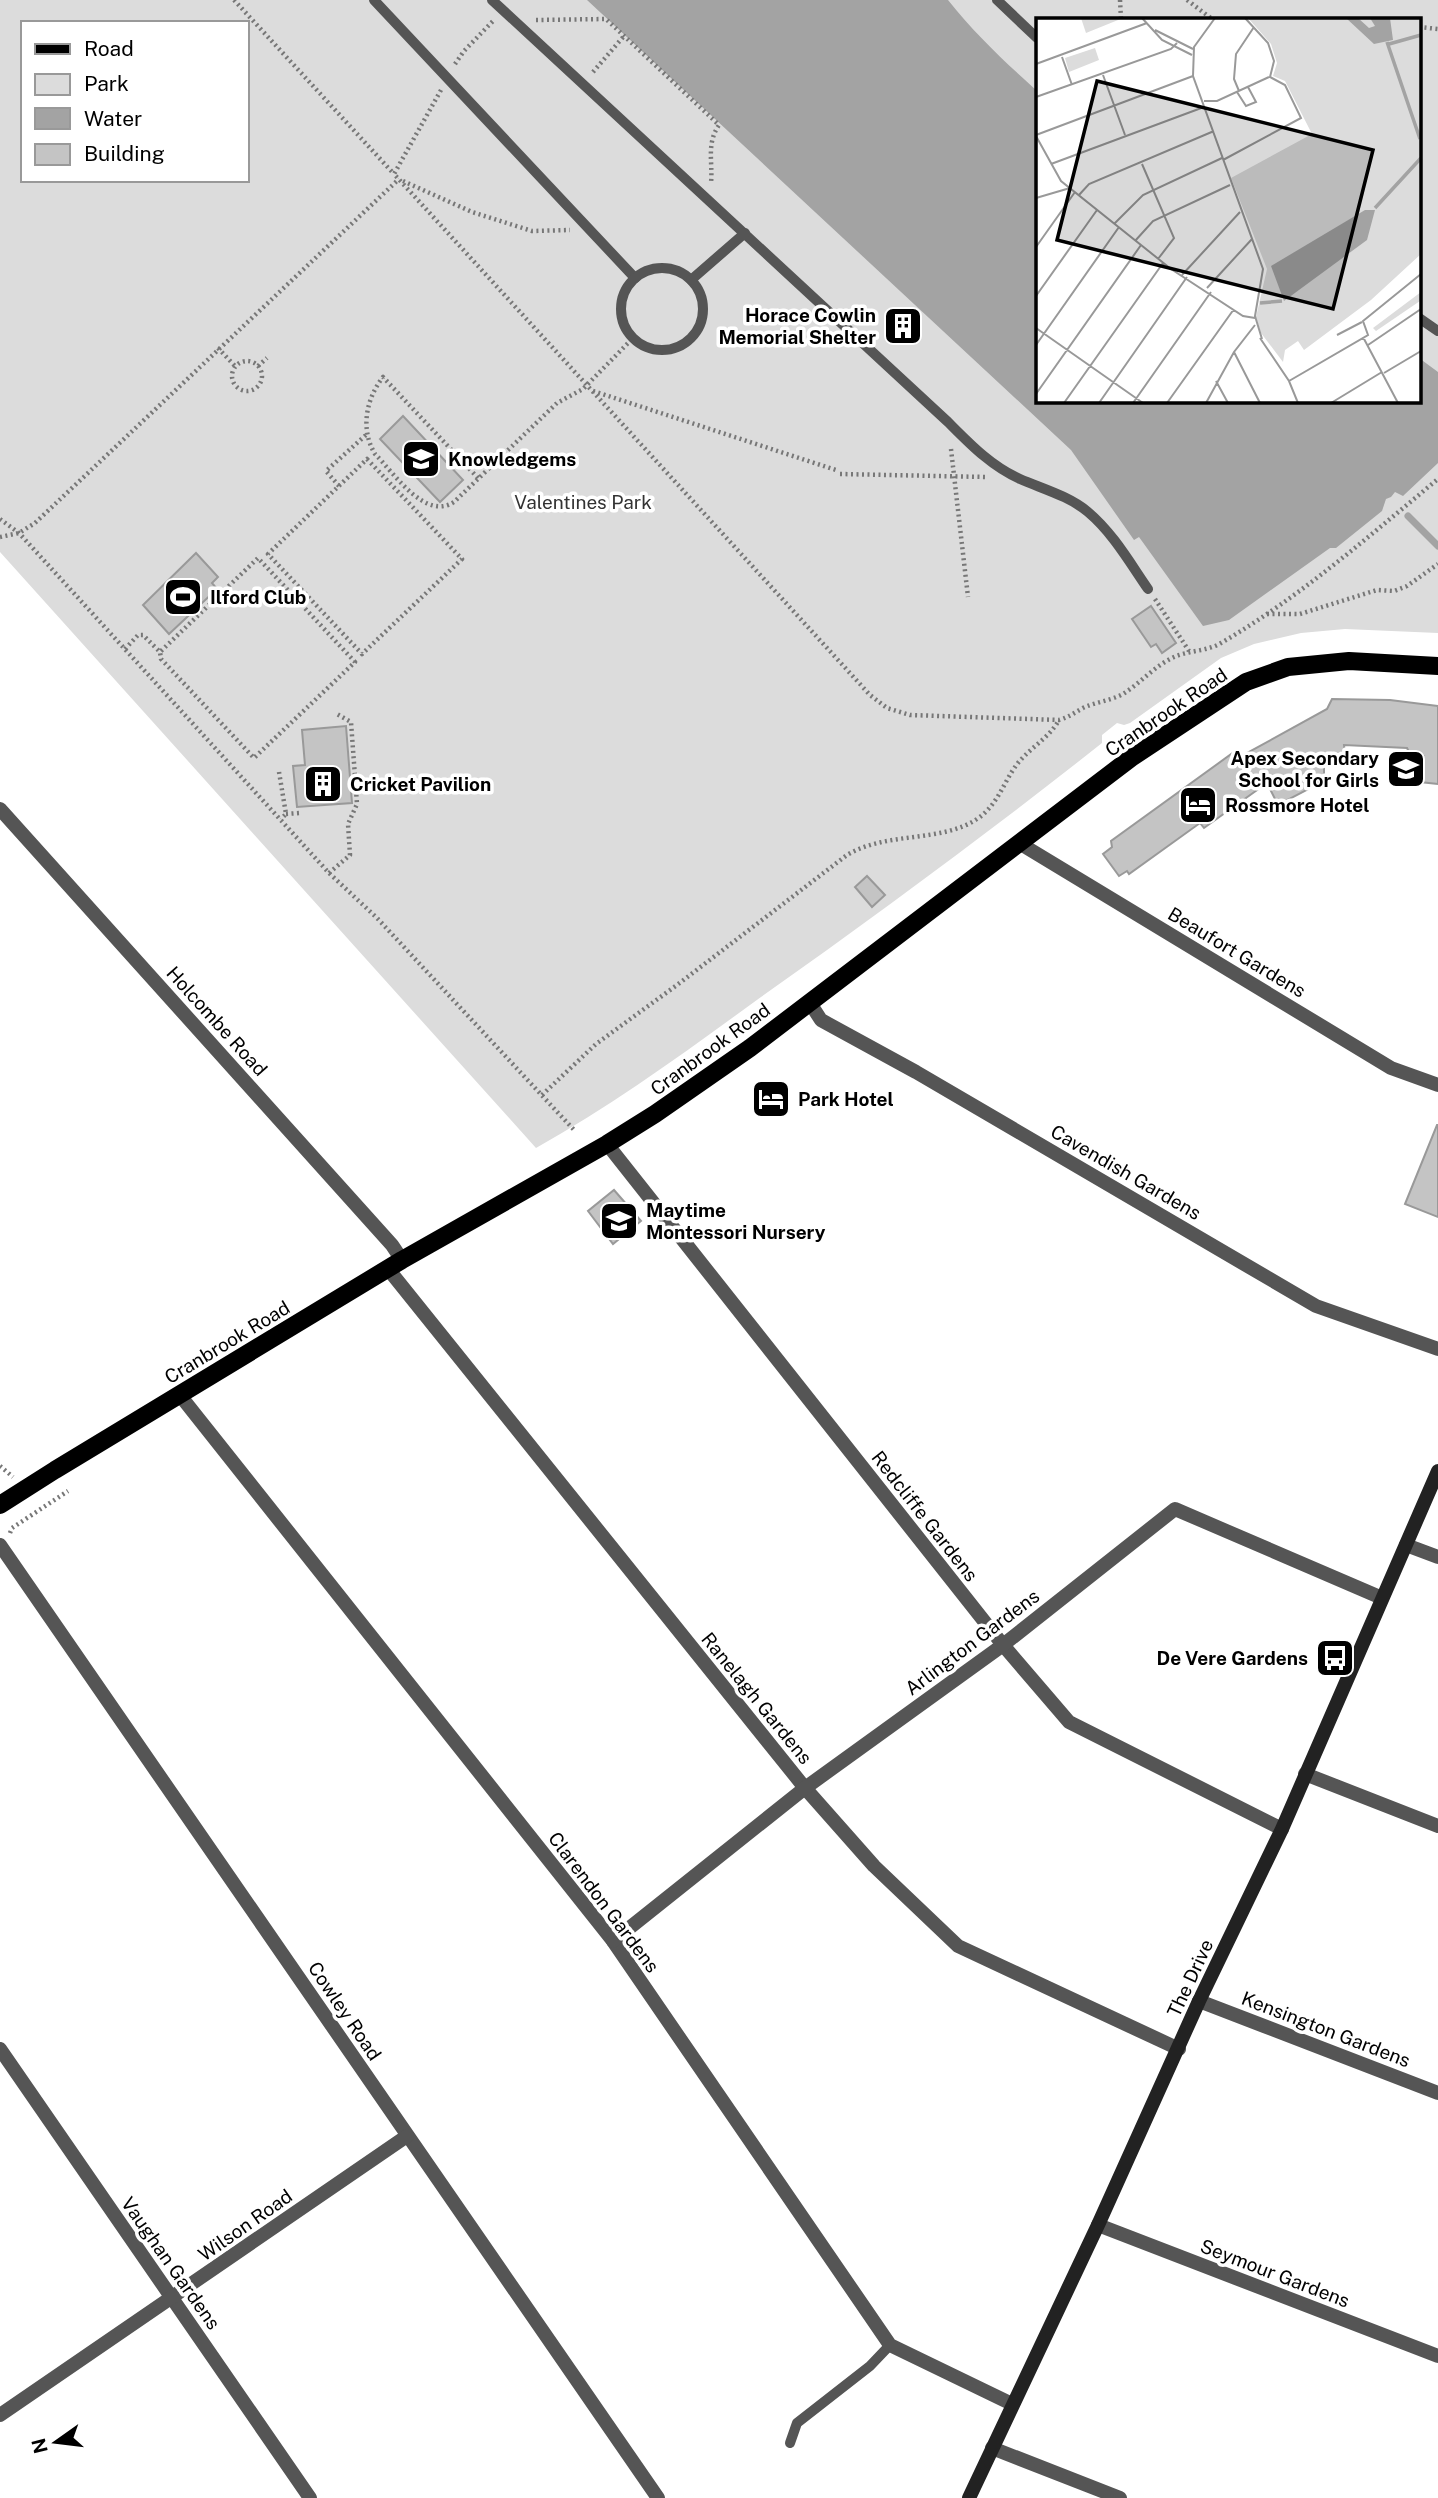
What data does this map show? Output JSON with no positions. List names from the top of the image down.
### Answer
{
  "streets": {
    "main road": ["Cranbrook Road"],
    "street": [
      "Beaufort Gardens",
      "Holcombe Road",
      "Cavendish Gardens",
      "Redcliffe Gardens",
      "Arlington Gardens",
      "Ranelagh Gardens",
      "Clarendon Gardens",
      "The Drive",
      "Cowley Road",
      "Kensington Gardens",
      "Wilson Road",
      "Vaughan Gardens",
      "Seymour Gardens"
    ]
  },
  "crossings": [
    ["Cranbrook Road", "Beaufort Gardens"],
    ["Cranbrook Road", "Holcombe Road"],
    ["Cranbrook Road", "Cavendish Gardens"],
    ["Cranbrook Road", "Redcliffe Gardens"],
    ["Cranbrook Road", "Ranelagh Gardens"],
    ["Cranbrook Road", "Clarendon Gardens"],
    ["Holcombe Road", "Ranelagh Gardens"],
    ["Redcliffe Gardens", "Arlington Gardens"],
    ["Redcliffe Gardens", "The Drive"],
    ["Arlington Gardens", "Ranelagh Gardens"],
    ["Arlington Gardens", "Clarendon Gardens"],
    ["Arlington Gardens", "The Drive"],
    ["Ranelagh Gardens", "The Drive"],
    ["Clarendon Gardens", "The Drive"],
    ["The Drive", "Kensington Gardens"],
    ["The Drive", "Seymour Gardens"],
    ["Cowley Road", "Wilson Road"],
    ["Wilson Road", "Vaughan Gardens"]
  ],
  "parks": ["Valentines Park"],
  "places": {
    "building": ["Horace Cowlin Memorial Shelter", "Cricket Pavilion"],
    "school or university": ["Knowledgems", "Apex Secondary School for Girls", "Maytime Montessori Nursery"],
    "sports": ["Ilford Club"],
    "hotel": ["Rossmore Hotel", "Park Hotel"],
    "bus stop": ["De Vere Gardens"]
  },
  "legend": [
    "Road",
    "Park",
    "Water",
    "Building"
  ],
  "north": "left"
}
